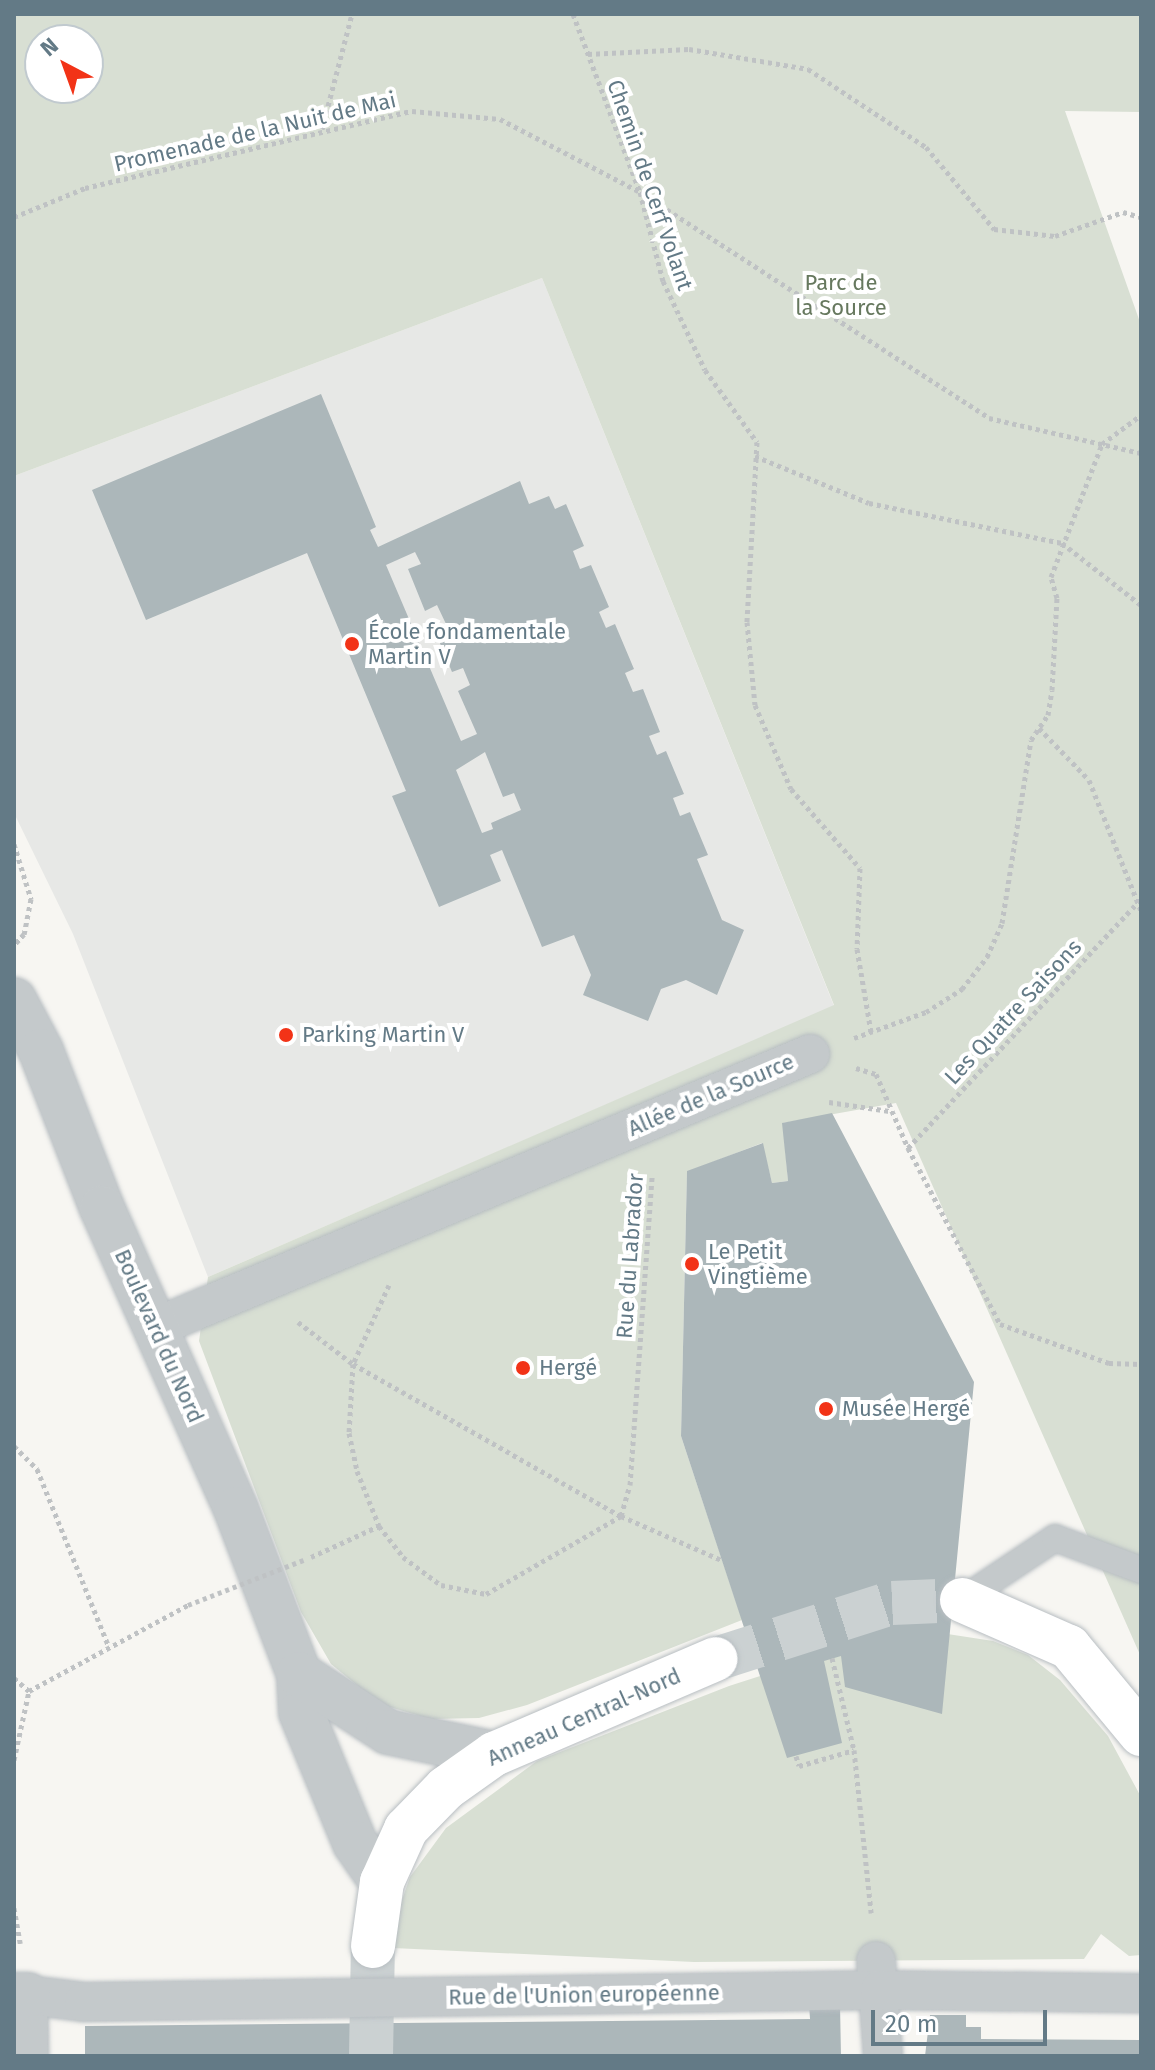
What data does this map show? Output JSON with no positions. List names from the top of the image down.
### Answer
{
  "streets": {
    "main road": ["Anneau Central-Nord"],
    "street": ["Allée de la Source", "Boulevard du Nord", "Rue de l'Union européenne"],
    "path": [
      "Promenade de la Nuit de Mai",
      "Chemin de Cerf Volant",
      "Les Quatre Saisons",
      "Rue du Labrador"
    ]
  },
  "crossings": [
    ["Promenade de la Nuit de Mai", "Chemin de Cerf Volant"],
    ["Les Quatre Saisons", "Allée de la Source"],
    ["Allée de la Source", "Boulevard du Nord"],
    ["Boulevard du Nord", "Anneau Central-Nord"]
  ],
  "parks": ["Parc de la Source"],
  "places": [
    "École fondamentale Martin V",
    "Parking Martin V",
    "Le Petit Vingtième",
    "Hergé",
    "Musée Hergé"
  ],
  "scale_bar": "20 m",
  "north": "top left"
}
